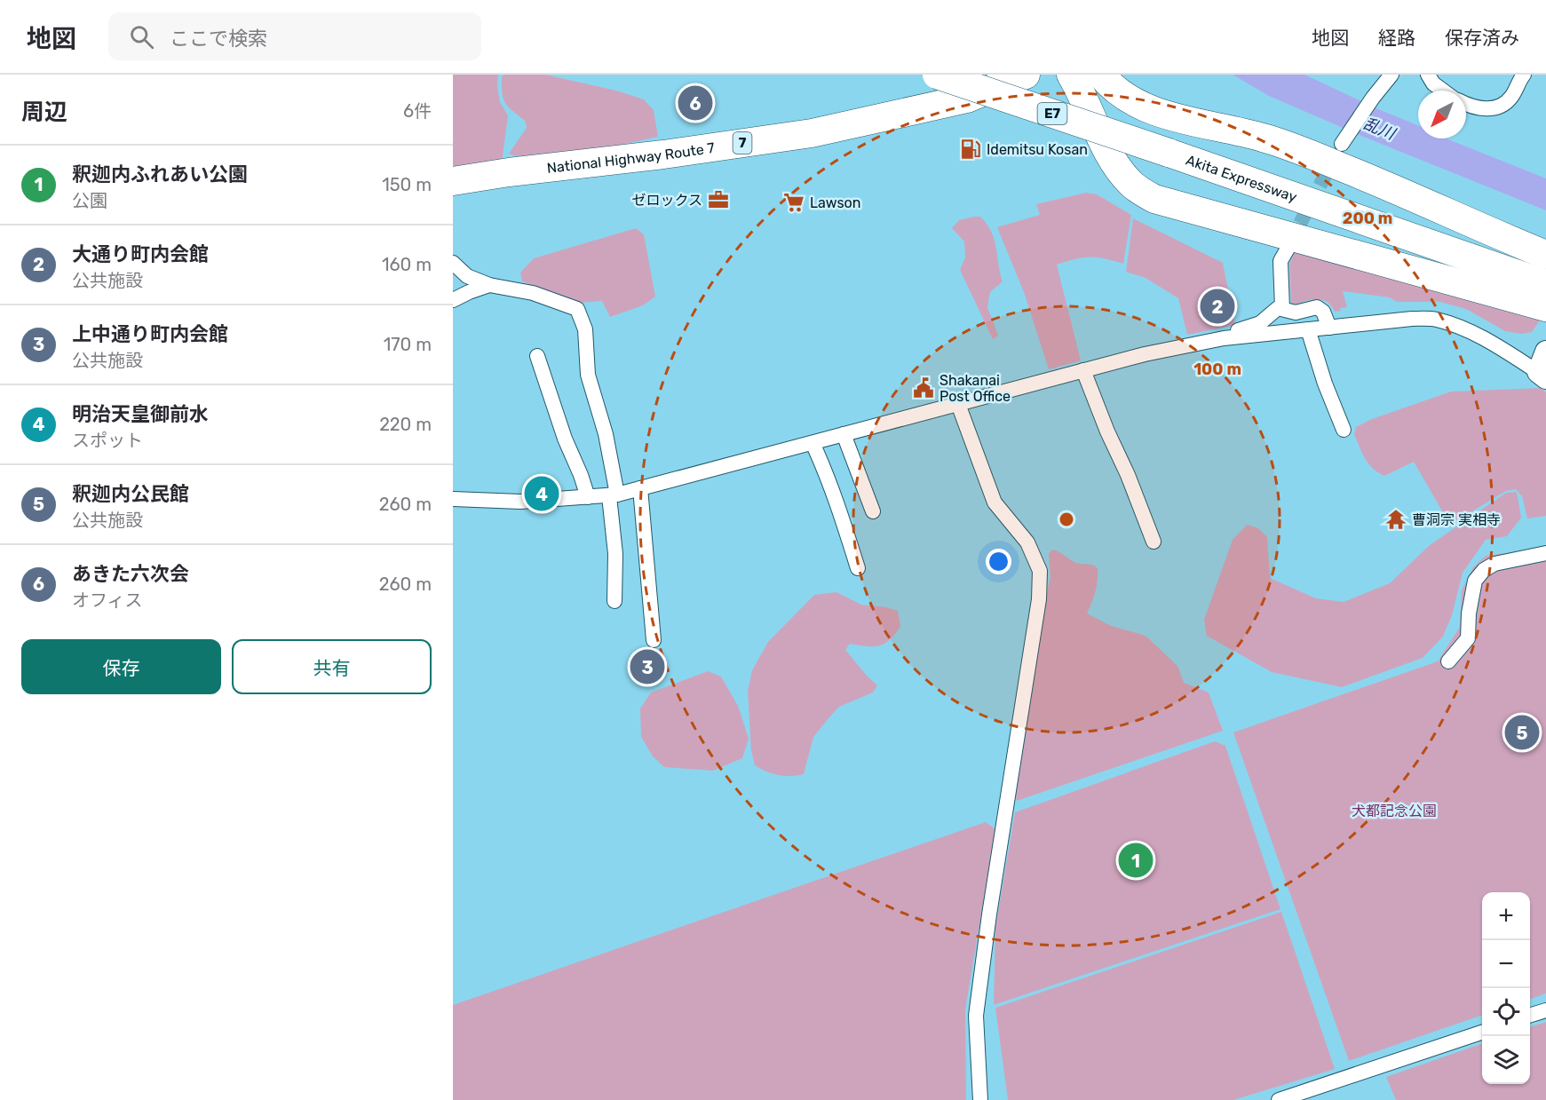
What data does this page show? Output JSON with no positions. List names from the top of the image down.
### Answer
{
  "streets": {
    "highway": [
      "E7",
      "7",
      "National Highway Route 7",
      "Akita Expressway"
    ]
  },
  "water": ["乱川"],
  "parks": ["犬都記念公園"],
  "places": {
    "fuel station": ["Idemitsu Kosan"],
    "office": ["ゼロックス"],
    "supermarket": ["Lawson"],
    "public building": ["Shakanai Post Office"],
    "temple": ["曹洞宗 実相寺"]
  },
  "north": "bottom left",
  "page": {
    "header": "地図",
    "search": "ここで検索",
    "nav": ["地図", "経路", "保存済み"],
    "heading": ["周辺", "6件"],
    "pins": [
      "6",
      "2",
      "4",
      "3",
      "5",
      "1"
    ],
    "list": [
      {
        "mark": "1",
        "name": "釈迦内ふれあい公園",
        "note": "公園",
        "value": "150 m"
      },
      {
        "mark": "2",
        "name": "大通り町内会館",
        "note": "公共施設",
        "value": "160 m"
      },
      {
        "mark": "3",
        "name": "上中通り町内会館",
        "note": "公共施設",
        "value": "170 m"
      },
      {
        "mark": "4",
        "name": "明治天皇御前水",
        "note": "スポット",
        "value": "220 m"
      },
      {
        "mark": "5",
        "name": "釈迦内公民館",
        "note": "公共施設",
        "value": "260 m"
      },
      {
        "mark": "6",
        "name": "あきた六次会",
        "note": "オフィス",
        "value": "260 m"
      }
    ],
    "buttons": ["保存", "共有"],
    "map_buttons": ["+", "−"]
  },
  "rings": ["200 m", "100 m"]
}
